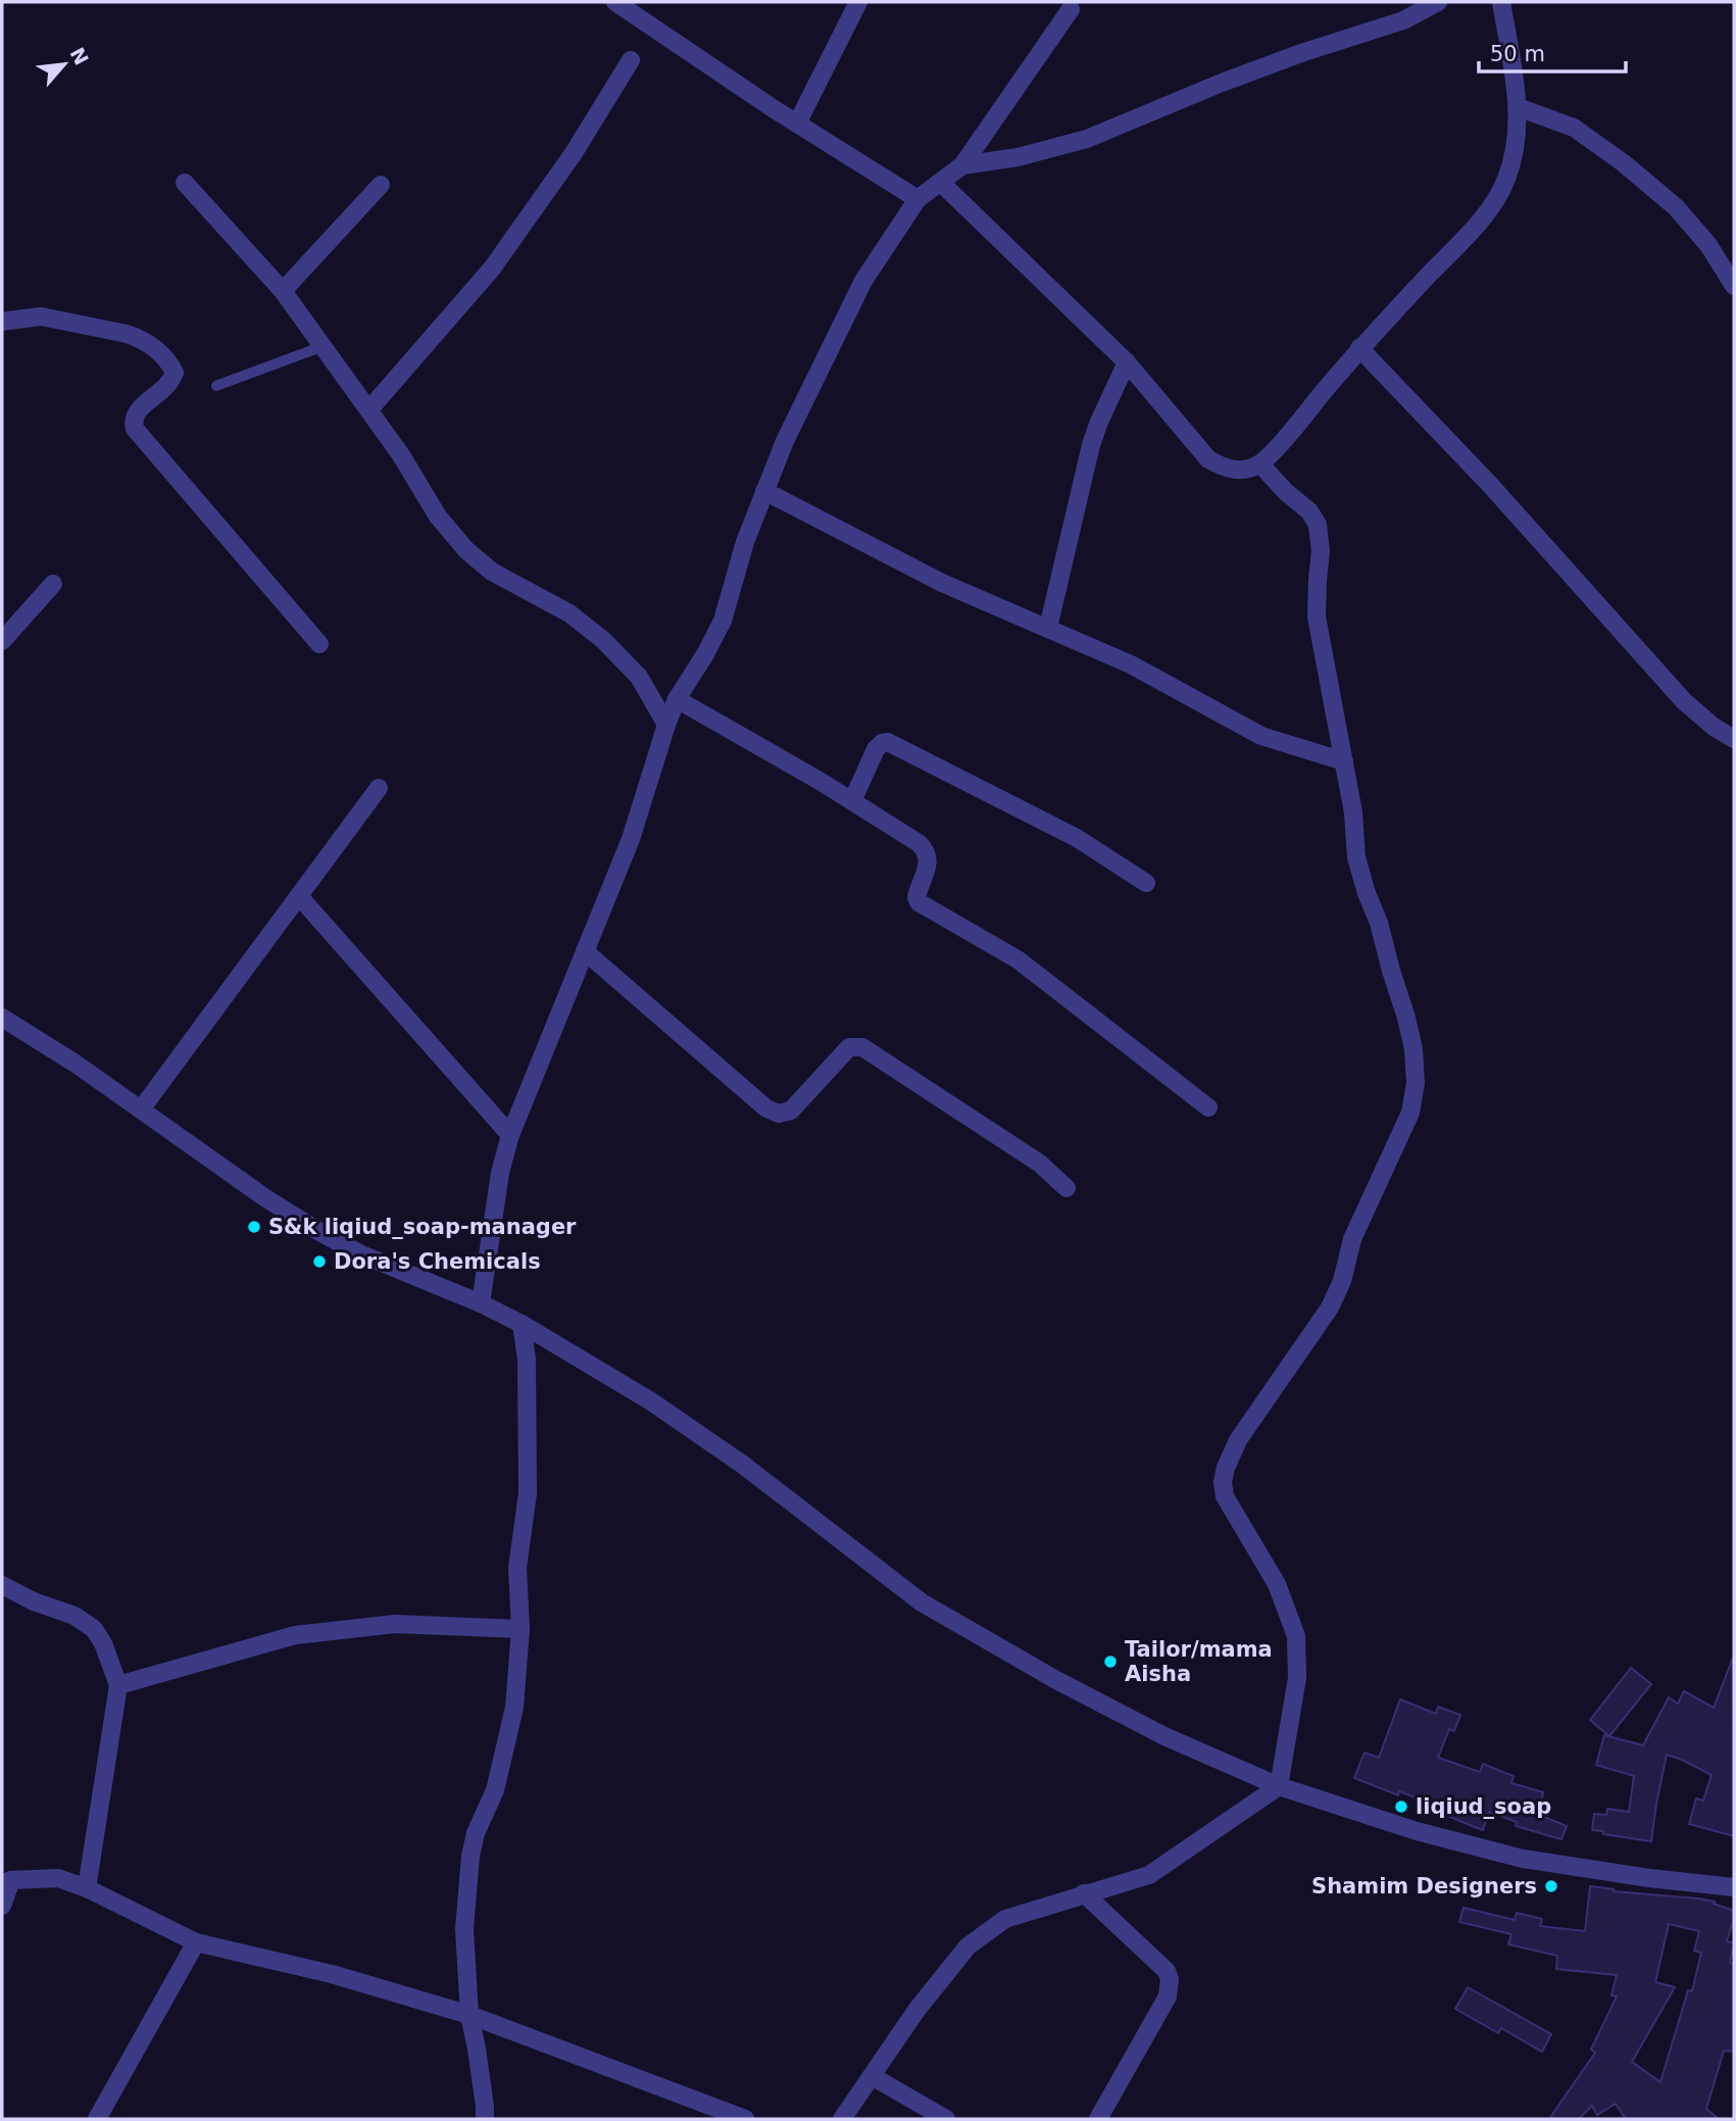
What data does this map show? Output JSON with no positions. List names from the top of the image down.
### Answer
{
  "places": [
    "S&k liqiud_soap-manager",
    "Dora's Chemicals",
    "Tailor/mama Aisha",
    "liqiud_soap",
    "Shamim Designers"
  ],
  "scale_bar": "50 m",
  "north": "top right"
}
